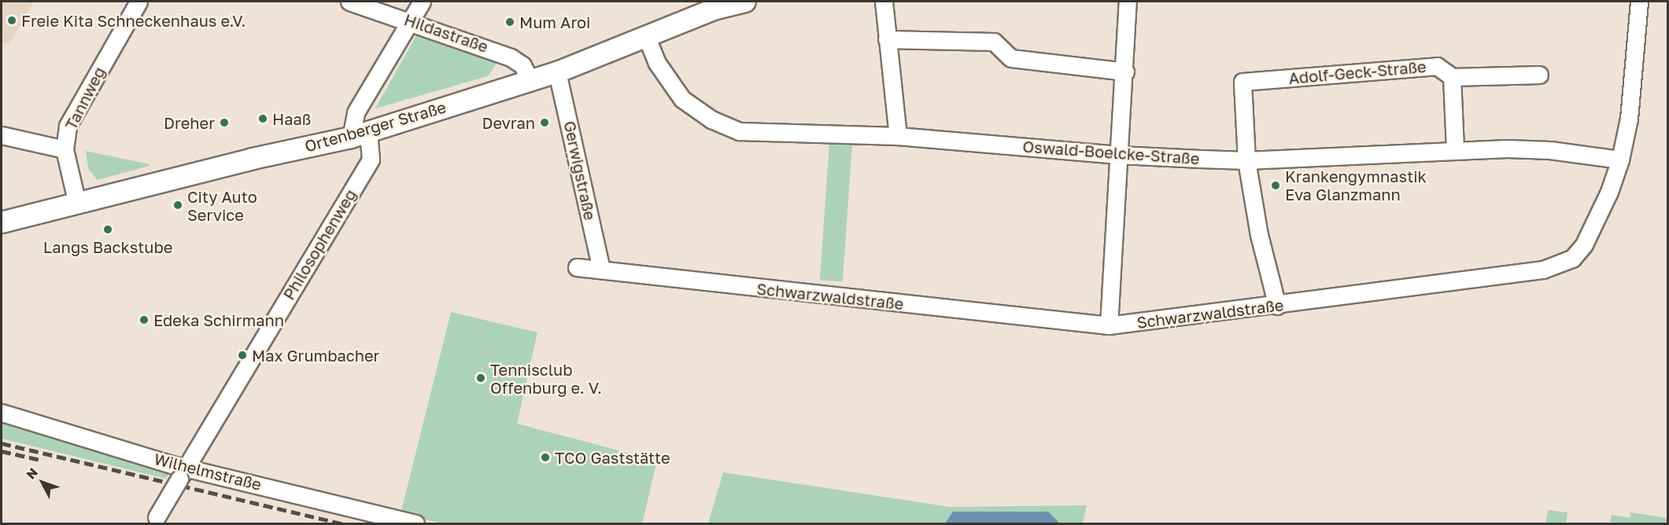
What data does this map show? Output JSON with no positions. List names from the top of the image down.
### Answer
{
  "streets": {
    "main road": ["Ortenberger Straße"],
    "street": [
      "Hildastraße",
      "Adolf-Geck-Straße",
      "Tannweg",
      "Oswald-Boelcke-Straße",
      "Gerwigstraße",
      "Philosophenweg",
      "Schwarzwaldstraße",
      "Wilhelmstraße"
    ]
  },
  "crossings": [
    ["Hildastraße", "Ortenberger Straße"],
    ["Hildastraße", "Philosophenweg"],
    ["Adolf-Geck-Straße", "Oswald-Boelcke-Straße"],
    ["Tannweg", "Ortenberger Straße"],
    ["Ortenberger Straße", "Oswald-Boelcke-Straße"],
    ["Ortenberger Straße", "Gerwigstraße"],
    ["Ortenberger Straße", "Philosophenweg"],
    ["Oswald-Boelcke-Straße", "Schwarzwaldstraße"],
    ["Gerwigstraße", "Schwarzwaldstraße"],
    ["Philosophenweg", "Wilhelmstraße"]
  ],
  "places": [
    "Freie Kita Schneckenhaus e.V.",
    "Mum Aroi",
    "Haaß",
    "Dreher",
    "Devran",
    "Krankengymnastik Eva Glanzmann",
    "City Auto Service",
    "Langs Backstube",
    "Edeka Schirmann",
    "Max Grumbacher",
    "Tennisclub Offenburg e. V.",
    "TCO Gaststätte"
  ],
  "north": "top left"
}
